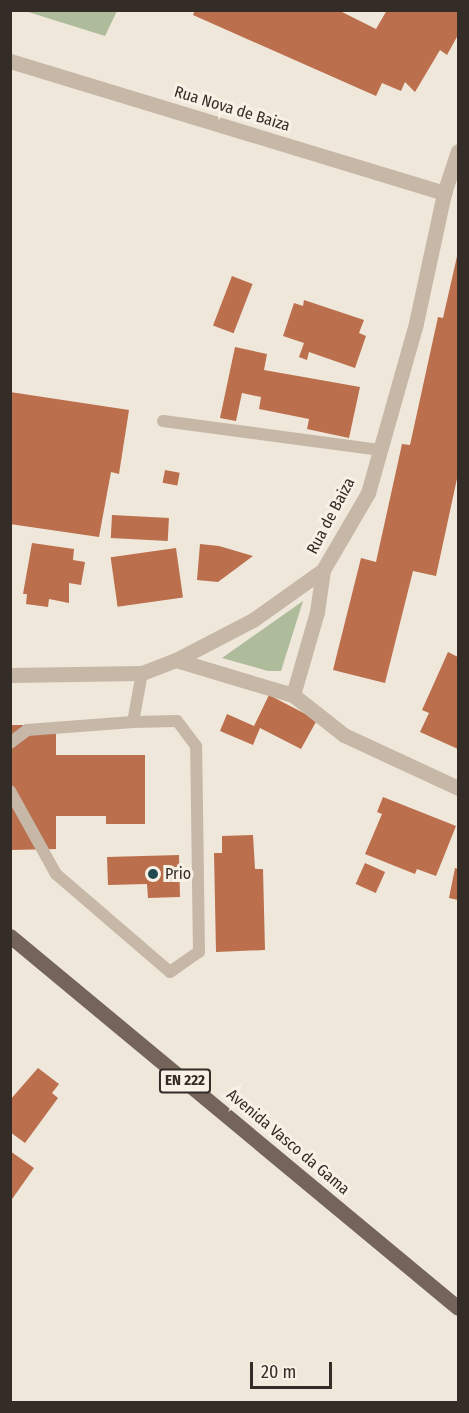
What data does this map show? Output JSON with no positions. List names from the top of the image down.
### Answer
{
  "streets": {
    "main road": ["EN 222", "Avenida Vasco da Gama"],
    "street": ["Rua Nova de Baiza", "Rua de Baiza"]
  },
  "crossings": [
    ["Rua Nova de Baiza", "Rua de Baiza"]
  ],
  "places": ["Prio"],
  "scale_bar": "20 m"
}
